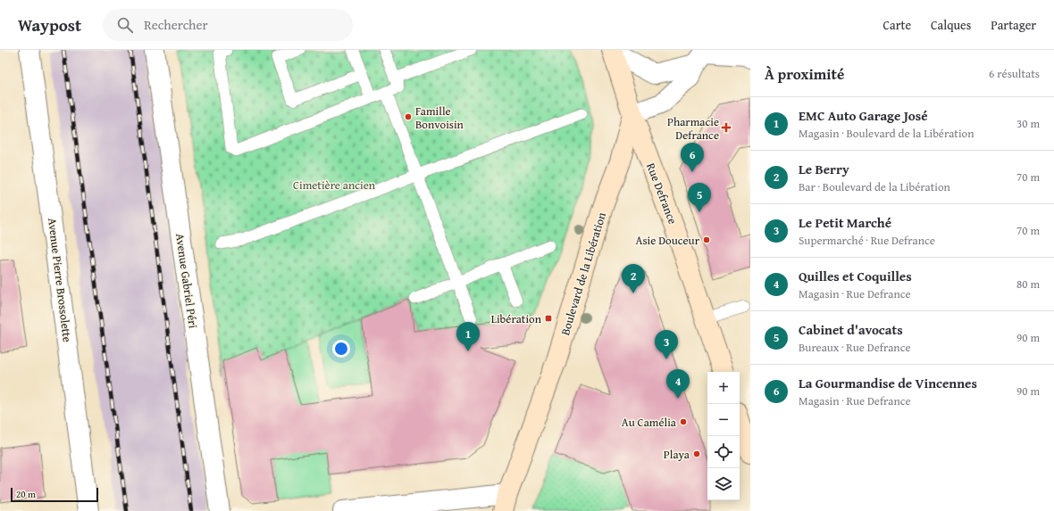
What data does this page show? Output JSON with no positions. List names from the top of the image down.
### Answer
{
  "streets": {
    "main road": ["Rue Defrance", "Boulevard de la Libération"],
    "street": ["Avenue Pierre Brossolette", "Avenue Gabriel Péri"]
  },
  "crossings": [
    ["Rue Defrance", "Boulevard de la Libération"]
  ],
  "parks": ["Cimetière ancien"],
  "places": {
    "other": [
      "Famille Bonvoisin",
      "Asie Douceur",
      "Au Camélia",
      "Playa"
    ],
    "health": ["Pharmacie Defrance"],
    "transit": ["Libération"]
  },
  "scale_bar": "20 m",
  "page": {
    "header": "Waypost",
    "search": "Rechercher",
    "nav": ["Carte", "Calques", "Partager"],
    "heading": ["À proximité", "6 résultats"],
    "list": [
      {
        "mark": "1",
        "name": "EMC Auto Garage José",
        "note": "Magasin · Boulevard de la Libération",
        "value": "30 m"
      },
      {
        "mark": "2",
        "name": "Le Berry",
        "note": "Bar · Boulevard de la Libération",
        "value": "70 m"
      },
      {
        "mark": "3",
        "name": "Le Petit Marché",
        "note": "Supermarché · Rue Defrance",
        "value": "70 m"
      },
      {
        "mark": "4",
        "name": "Quilles et Coquilles",
        "note": "Magasin · Rue Defrance",
        "value": "80 m"
      },
      {
        "mark": "5",
        "name": "Cabinet d'avocats",
        "note": "Bureaux · Rue Defrance",
        "value": "90 m"
      },
      {
        "mark": "6",
        "name": "La Gourmandise de Vincennes",
        "note": "Magasin · Rue Defrance",
        "value": "90 m"
      }
    ],
    "pins": [
      "6",
      "5",
      "2",
      "1",
      "3",
      "4"
    ],
    "map_buttons": ["+", "−"],
    "scale": "20 m"
  }
}
